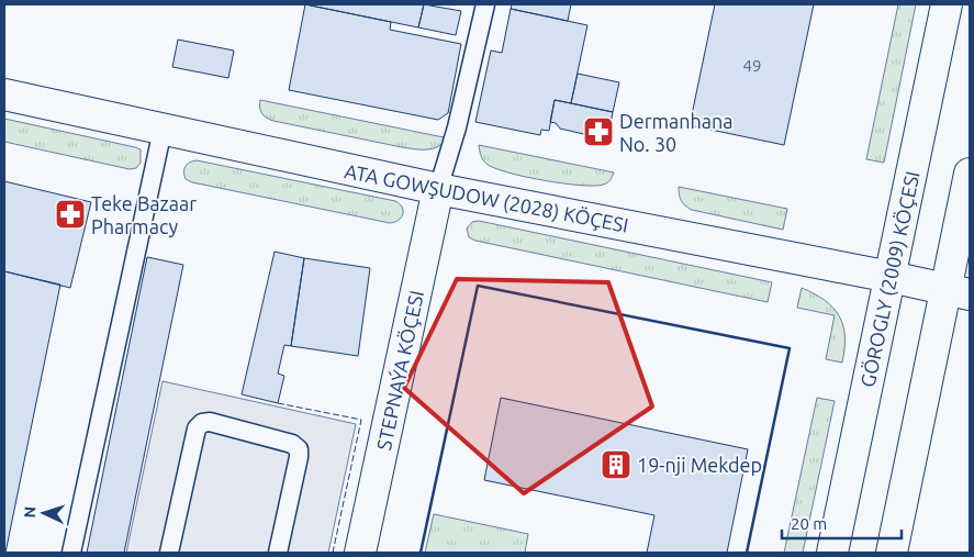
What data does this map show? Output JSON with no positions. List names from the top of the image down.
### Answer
{
  "streets": {
    "street": ["ATA GOWŞUDOW (2028) KÖÇESI", "GÖROGLY (2009) KÖÇESI", "STEPNAÝA KÖÇESI"]
  },
  "crossings": [
    ["ATA GOWŞUDOW (2028) KÖÇESI", "GÖROGLY (2009) KÖÇESI"],
    ["ATA GOWŞUDOW (2028) KÖÇESI", "STEPNAÝA KÖÇESI"]
  ],
  "places": {
    "pharmacy": ["Dermanhana No. 30", "Teke Bazaar Pharmacy"],
    "building": ["19-nji Mekdep"]
  },
  "house_numbers": ["49"],
  "scale_bar": "20 m",
  "north": "left"
}
